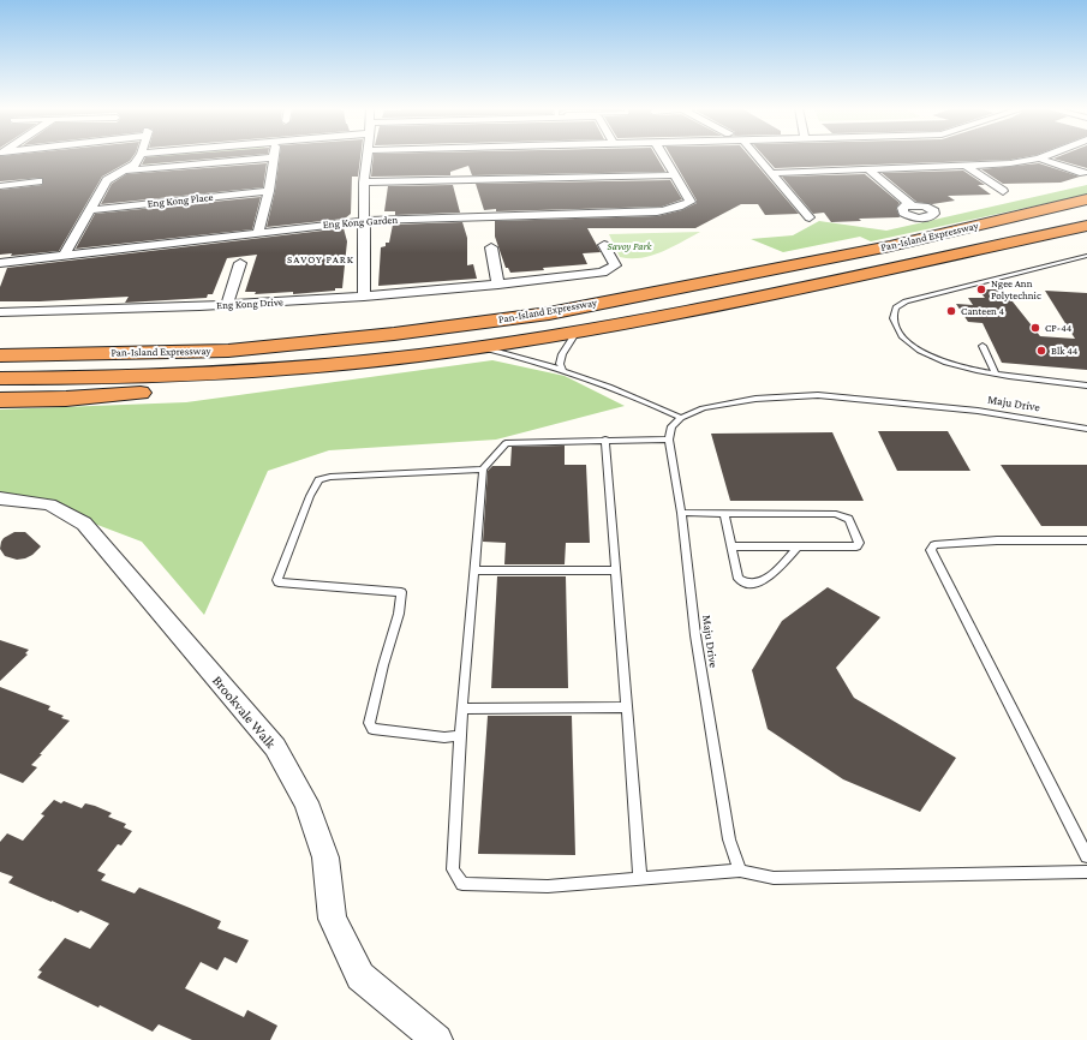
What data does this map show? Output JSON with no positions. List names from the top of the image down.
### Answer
{
  "streets": {
    "highway": ["Pan-Island Expressway"],
    "street": [
      "Eng Kong Place",
      "Eng Kong Garden",
      "Eng Kong Drive",
      "Brookvale Walk"
    ],
    "lane": ["Maju Drive"]
  },
  "districts": ["SAVOY PARK"],
  "parks": ["Savoy Park"],
  "places": [
    "Ngee Ann Polytechnic",
    "Canteen 4",
    "CP-44",
    "Blk 44"
  ]
}
